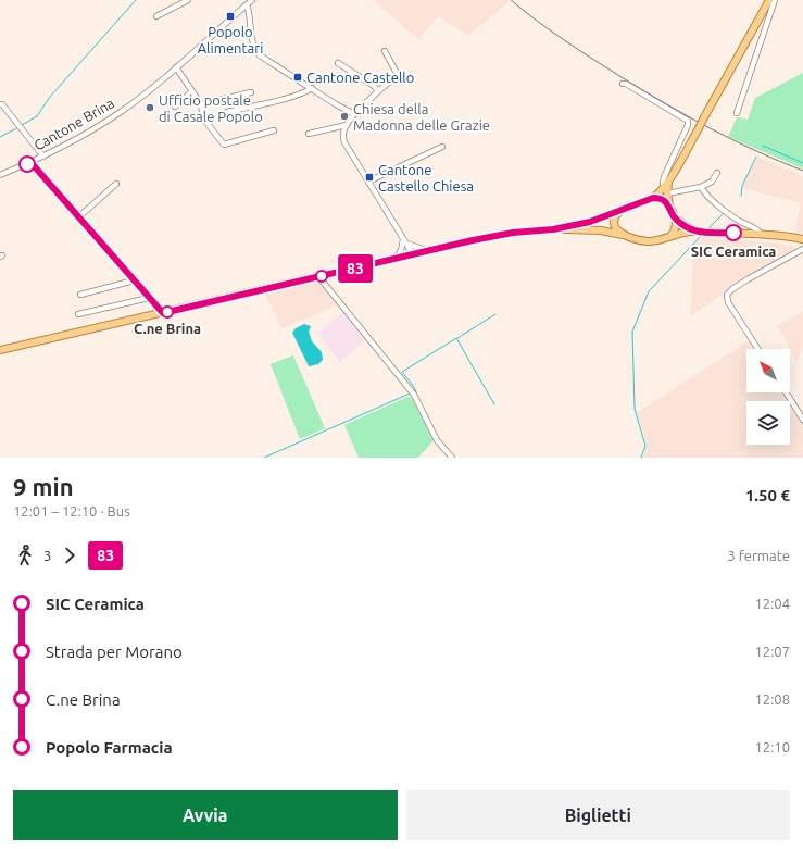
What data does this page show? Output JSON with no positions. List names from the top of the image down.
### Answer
{
  "streets": {
    "street": ["Cantone Brina"]
  },
  "places": {
    "transit": ["Popolo Alimentari", "Cantone Castello", "Cantone Castello Chiesa"],
    "other": [
      "Ufficio postale di Casale Popolo",
      "Chiesa della Madonna delle Grazie",
      "SIC Ceramica",
      "C.ne Brina"
    ]
  },
  "lines": ["bus line 83"],
  "north": "top left",
  "page": {
    "on_map": "83",
    "heading": ["9 min", "12:01 – 12:10 · Bus", "1.50 €"],
    "legs": ["3", "83", "3 fermate"],
    "list": [
      {
        "name": "SIC Ceramica",
        "value": "12:04"
      },
      {
        "name": "Strada per Morano",
        "value": "12:07"
      },
      {
        "name": "C.ne Brina",
        "value": "12:08"
      },
      {
        "name": "Popolo Farmacia",
        "value": "12:10"
      }
    ],
    "buttons": ["Avvia", "Biglietti"]
  }
}
